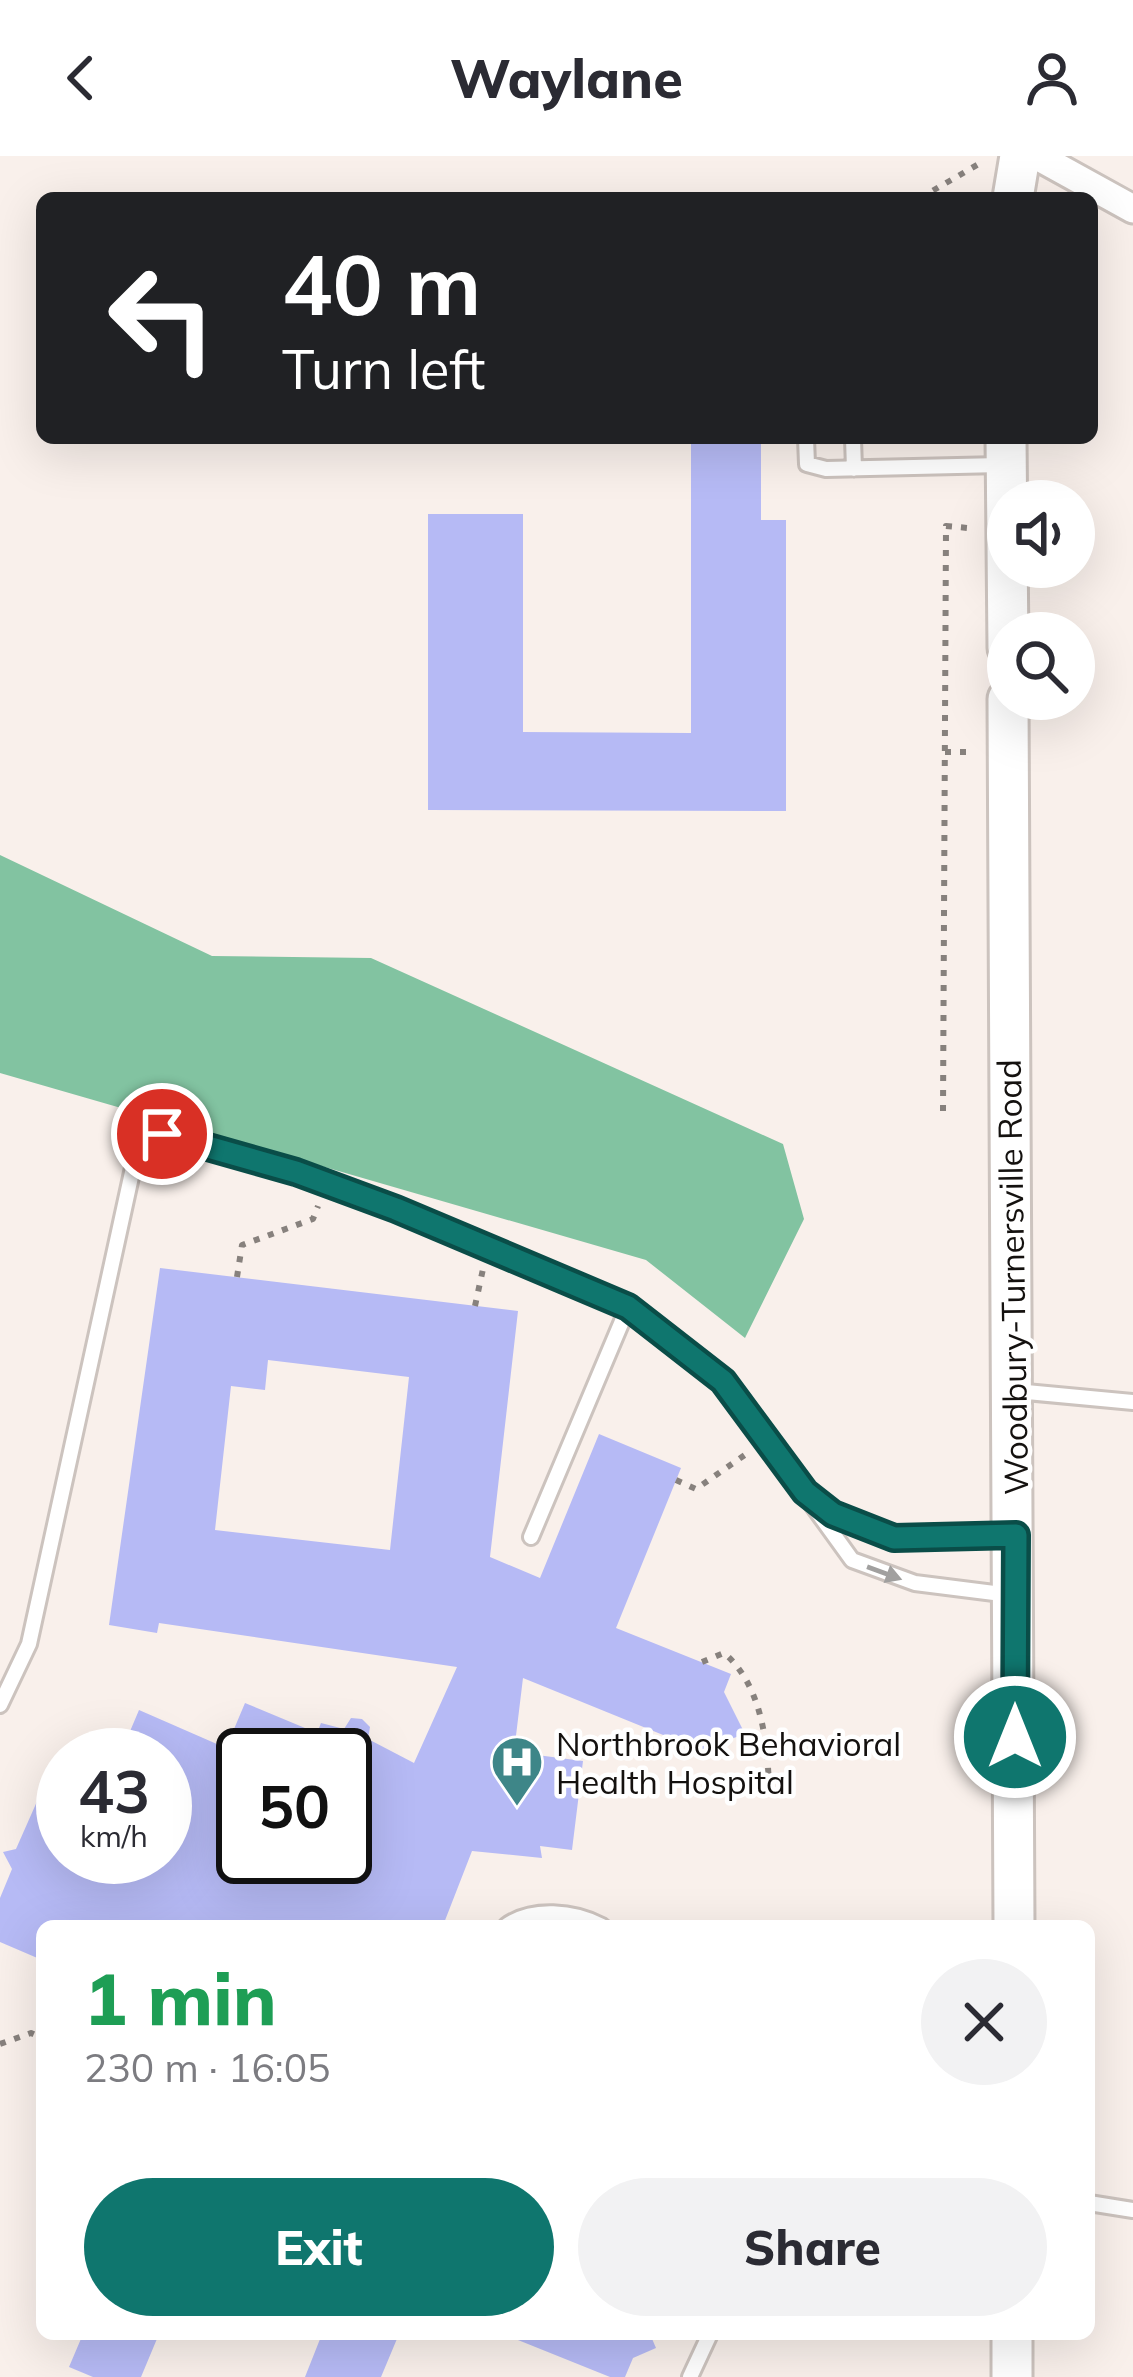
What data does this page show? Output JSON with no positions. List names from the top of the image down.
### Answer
{
  "streets": {
    "main road": ["Woodbury-Turnersville Road"]
  },
  "places": {
    "hospital": ["Northbrook Behavioral Health Hospital"]
  },
  "page": {
    "header": "Waylane",
    "turn": ["40 m", "Turn left"],
    "speed": "43 km/h",
    "limit": "50",
    "heading": ["1 min", "230 m · 16:05"],
    "buttons": ["Exit", "Share"]
  }
}
